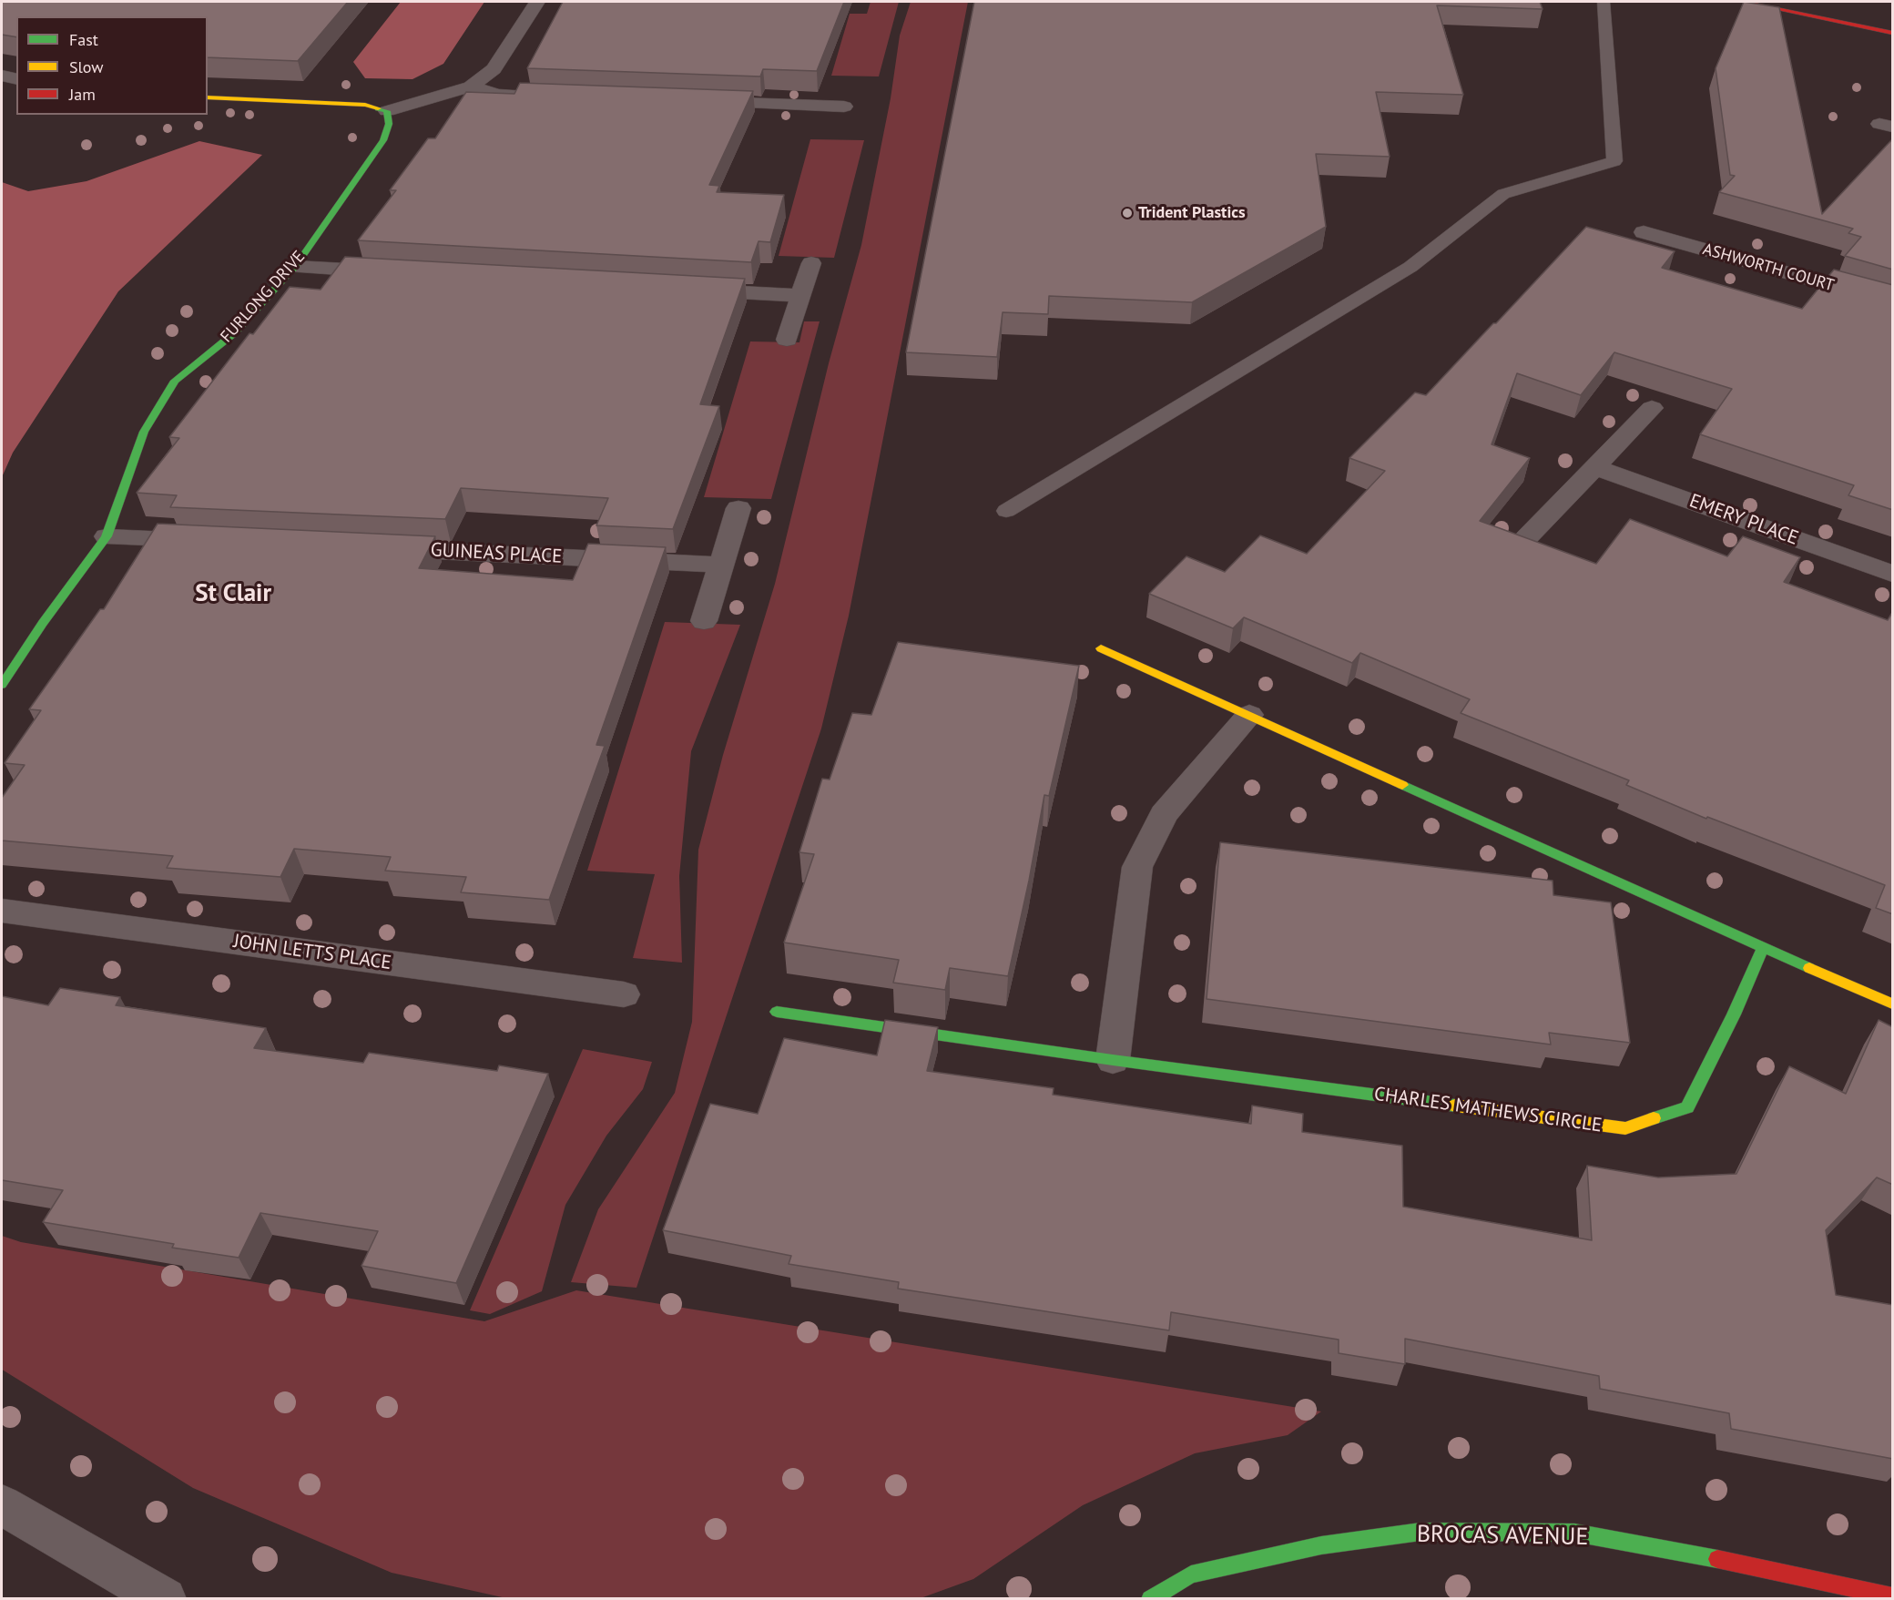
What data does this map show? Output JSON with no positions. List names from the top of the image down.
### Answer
{
  "streets": {
    "street": [
      "ASHWORTH COURT",
      "FURLONG DRIVE",
      "EMERY PLACE",
      "GUINEAS PLACE",
      "JOHN LETTS PLACE",
      "CHARLES MATHEWS CIRCLE",
      "BROCAS AVENUE"
    ]
  },
  "districts": ["St Clair"],
  "places": ["Trident Plastics"],
  "legend": ["Fast", "Slow", "Jam"]
}
